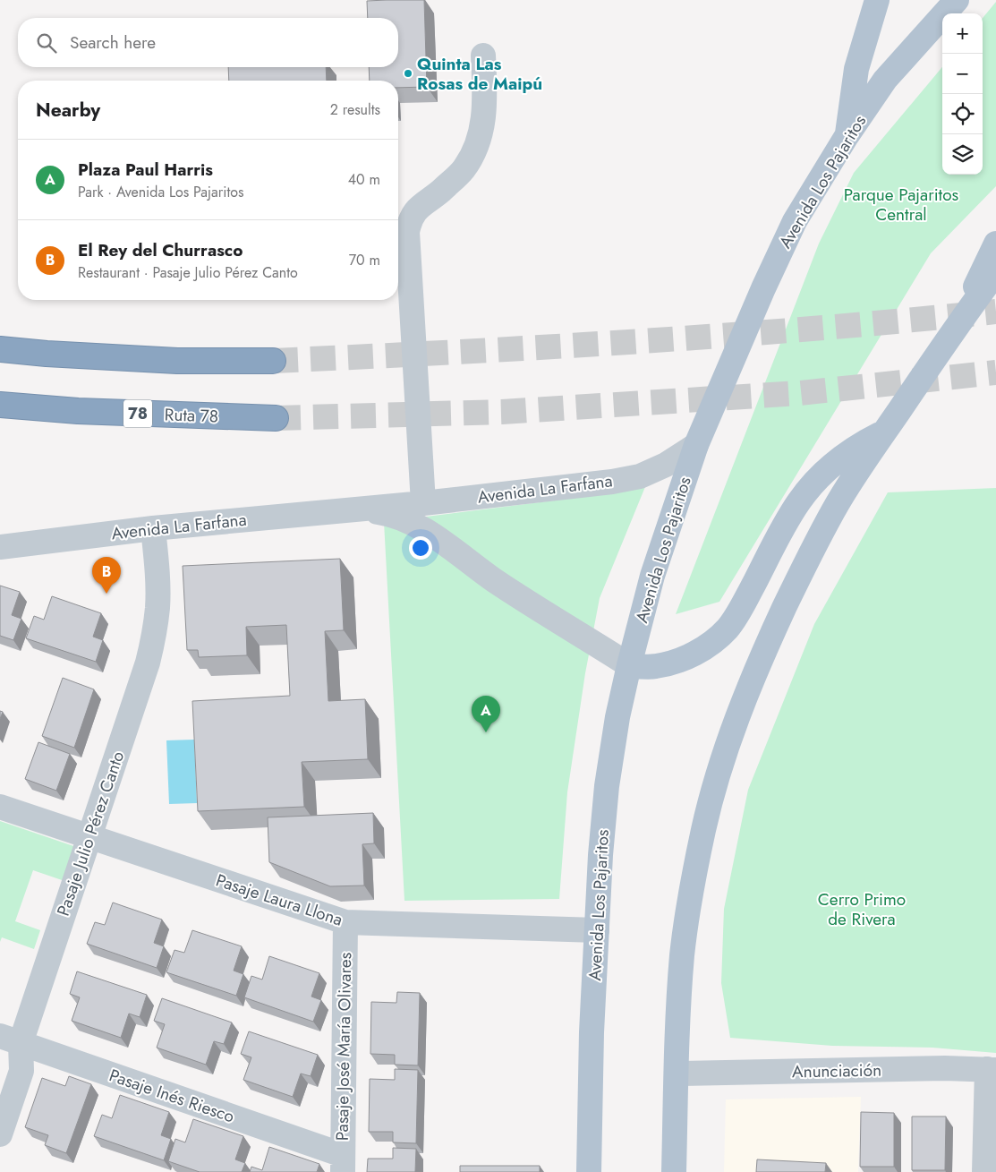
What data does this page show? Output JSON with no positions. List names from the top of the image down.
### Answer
{
  "streets": {
    "highway": ["78", "Ruta 78"],
    "main road": ["Avenida Los Pajaritos"],
    "street": [
      "Avenida La Farfana",
      "Pasaje Julio Pérez Canto",
      "Pasaje Laura Llona",
      "Pasaje José María Olivares",
      "Anunciación",
      "Pasaje Inés Riesco"
    ]
  },
  "crossings": [
    ["Avenida Los Pajaritos", "Avenida La Farfana"],
    ["Avenida Los Pajaritos", "Pasaje Laura Llona"],
    ["Avenida La Farfana", "Pasaje Julio Pérez Canto"],
    ["Pasaje Julio Pérez Canto", "Pasaje Laura Llona"],
    ["Pasaje Julio Pérez Canto", "Pasaje Inés Riesco"],
    ["Pasaje Laura Llona", "Pasaje José María Olivares"],
    ["Pasaje José María Olivares", "Pasaje Inés Riesco"]
  ],
  "parks": ["Parque Pajaritos Central", "Cerro Primo de Rivera"],
  "places": ["Quinta Las Rosas de Maipú"],
  "page": {
    "map_buttons": ["+", "−"],
    "search": "Search here",
    "heading": ["Nearby", "2 results"],
    "list": [
      {
        "mark": "A",
        "name": "Plaza Paul Harris",
        "note": "Park · Avenida Los Pajaritos",
        "value": "40 m"
      },
      {
        "mark": "B",
        "name": "El Rey del Churrasco",
        "note": "Restaurant · Pasaje Julio Pérez Canto",
        "value": "70 m"
      }
    ],
    "pins": ["B", "A"]
  }
}
